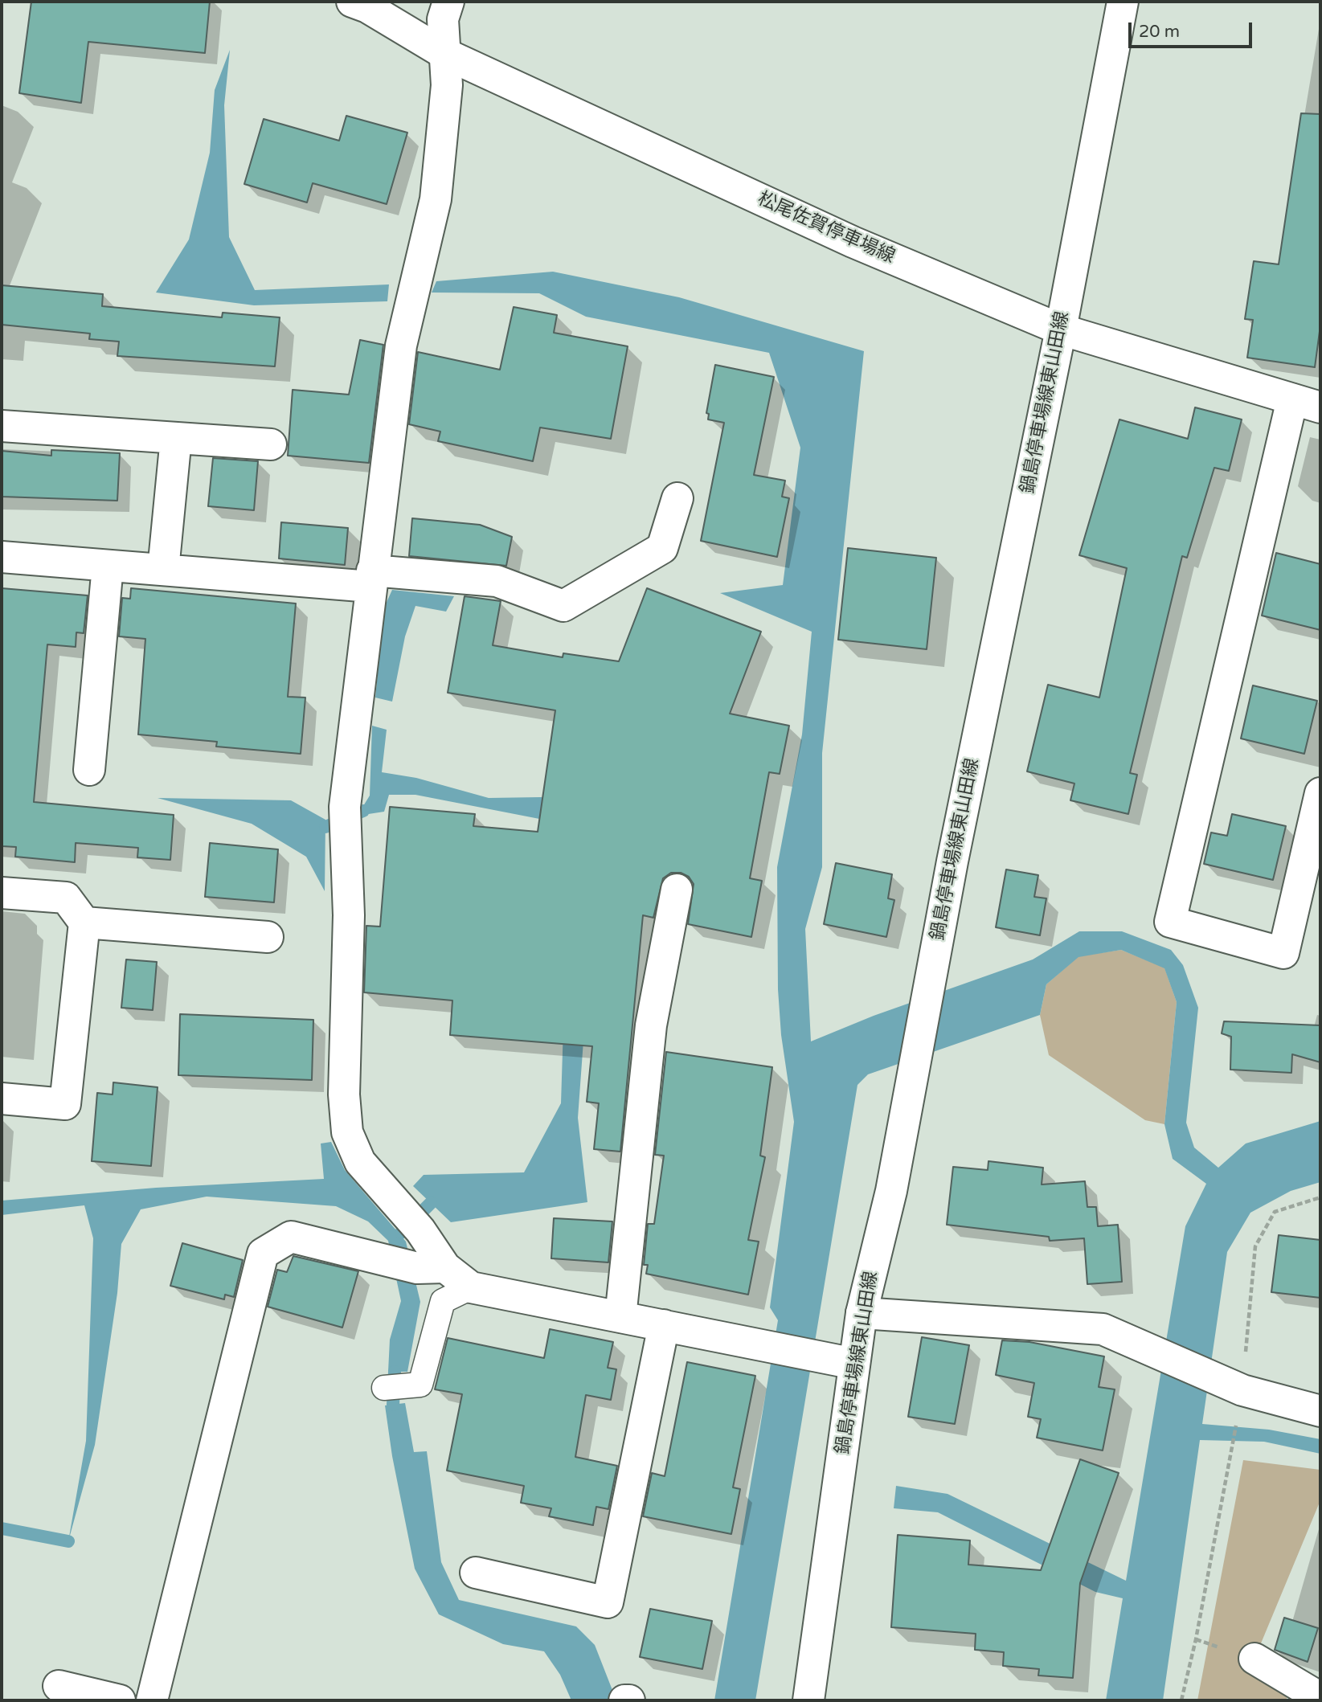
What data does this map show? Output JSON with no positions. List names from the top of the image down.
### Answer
{
  "streets": {
    "street": ["松尾佐賀停車場線", "鍋島停車場線東山田線"]
  },
  "crossings": [
    ["松尾佐賀停車場線", "鍋島停車場線東山田線"]
  ],
  "scale_bar": "20 m"
}
